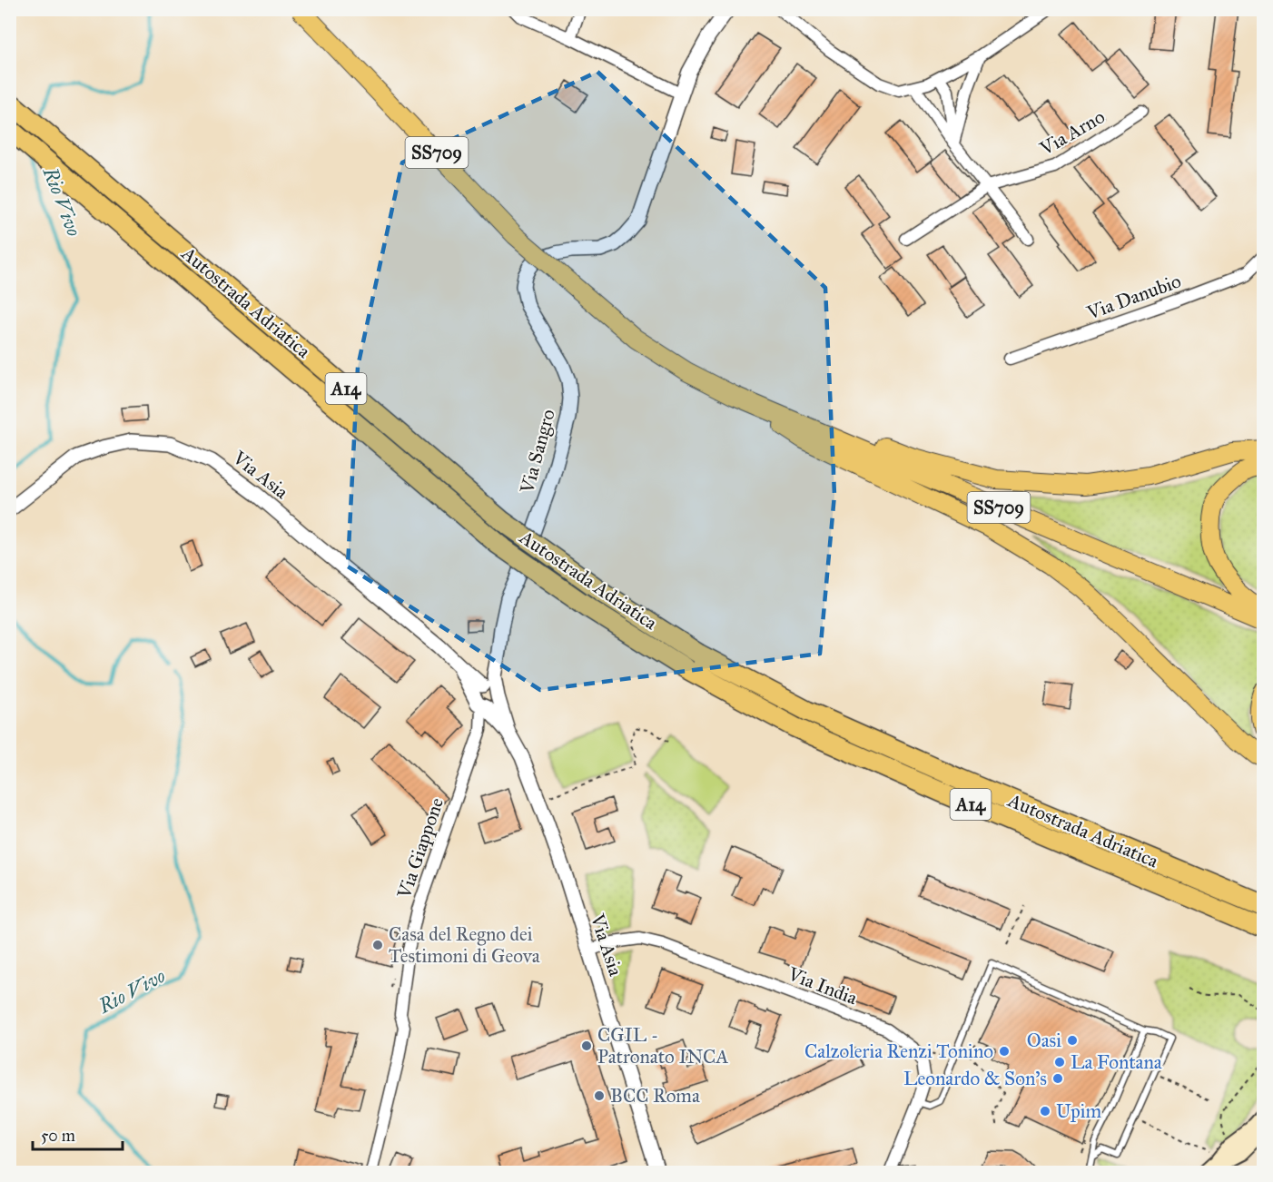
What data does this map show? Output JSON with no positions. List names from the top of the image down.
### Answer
{
  "streets": {
    "highway": ["SS709", "Autostrada Adriatica", "A14"],
    "street": [
      "Via Arno",
      "Via Danubio",
      "Via Sangro",
      "Via Asia",
      "Via Giappone",
      "Via India"
    ]
  },
  "crossings": [
    ["Via Sangro", "Via Asia"],
    ["Via Asia", "Via Giappone"],
    ["Via Asia", "Via India"]
  ],
  "water": ["Rio Vivo"],
  "places": [
    "Casa del Regno dei Testimoni di Geova",
    "Oasi",
    "CGIL - Patronato INCA",
    "Calzoleria Renzi Tonino",
    "La Fontana",
    "Leonardo & Son's",
    "BCC Roma",
    "Upim"
  ],
  "scale_bar": "50 m"
}
